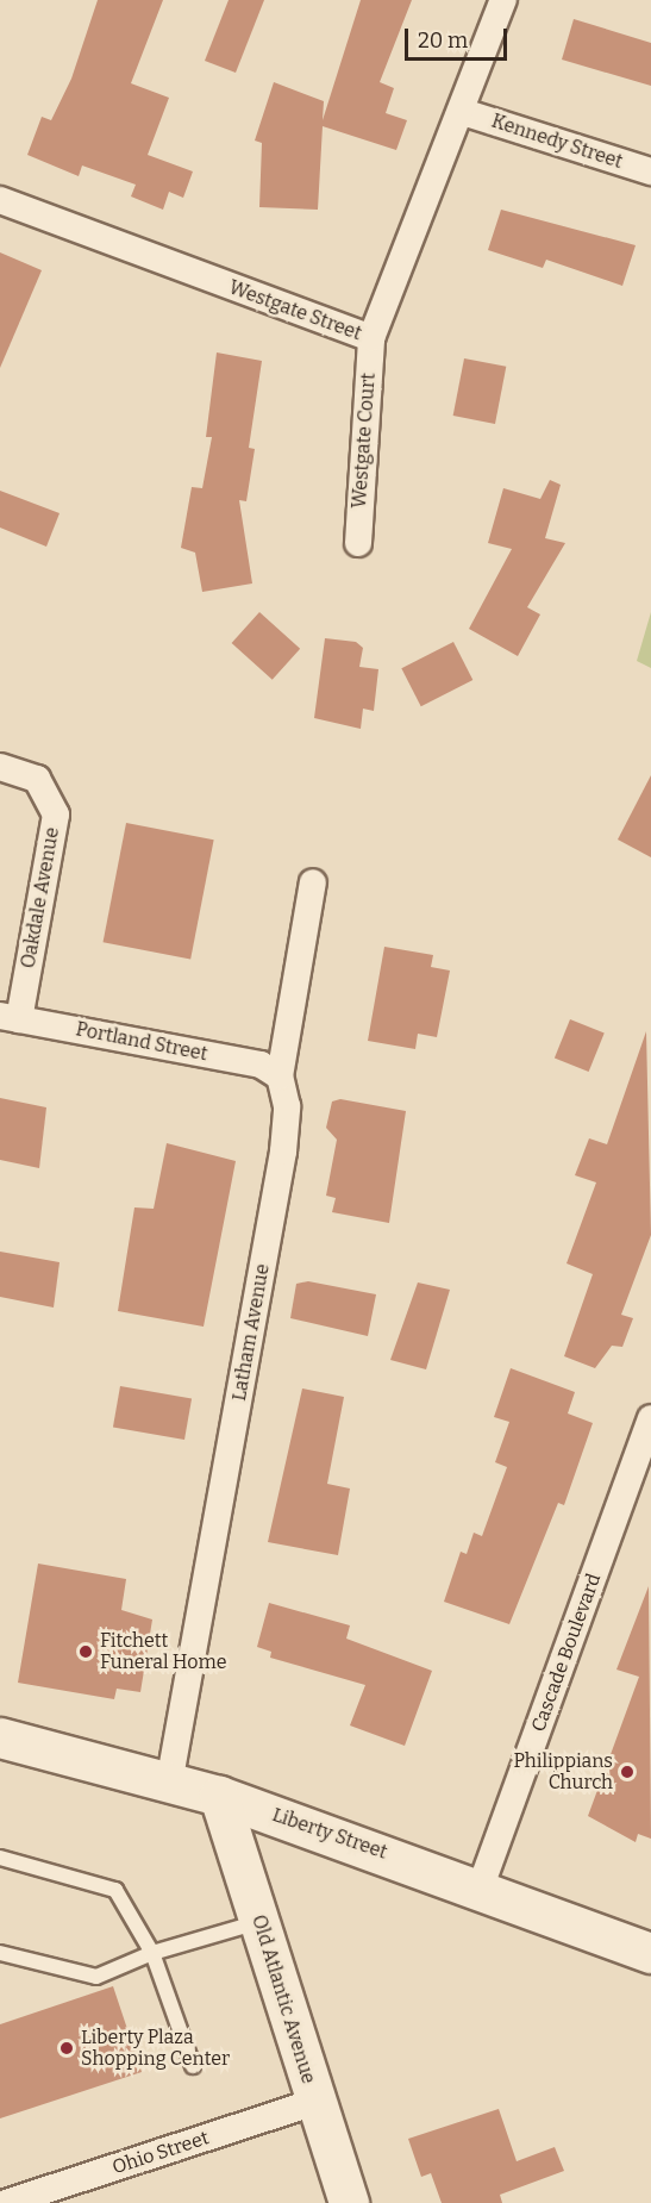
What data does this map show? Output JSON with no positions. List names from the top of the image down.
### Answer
{
  "streets": {
    "main road": ["Liberty Street", "Old Atlantic Avenue"],
    "street": [
      "Kennedy Street",
      "Westgate Street",
      "Westgate Court",
      "Oakdale Avenue",
      "Portland Street",
      "Latham Avenue",
      "Cascade Boulevard",
      "Ohio Street"
    ]
  },
  "crossings": [
    ["Kennedy Street", "Westgate Street"],
    ["Westgate Street", "Westgate Court"],
    ["Oakdale Avenue", "Portland Street"],
    ["Portland Street", "Latham Avenue"],
    ["Latham Avenue", "Liberty Street"],
    ["Cascade Boulevard", "Liberty Street"],
    ["Liberty Street", "Old Atlantic Avenue"],
    ["Old Atlantic Avenue", "Ohio Street"]
  ],
  "places": ["Fitchett Funeral Home", "Philippians Church", "Liberty Plaza Shopping Center"],
  "scale_bar": "20 m"
}
